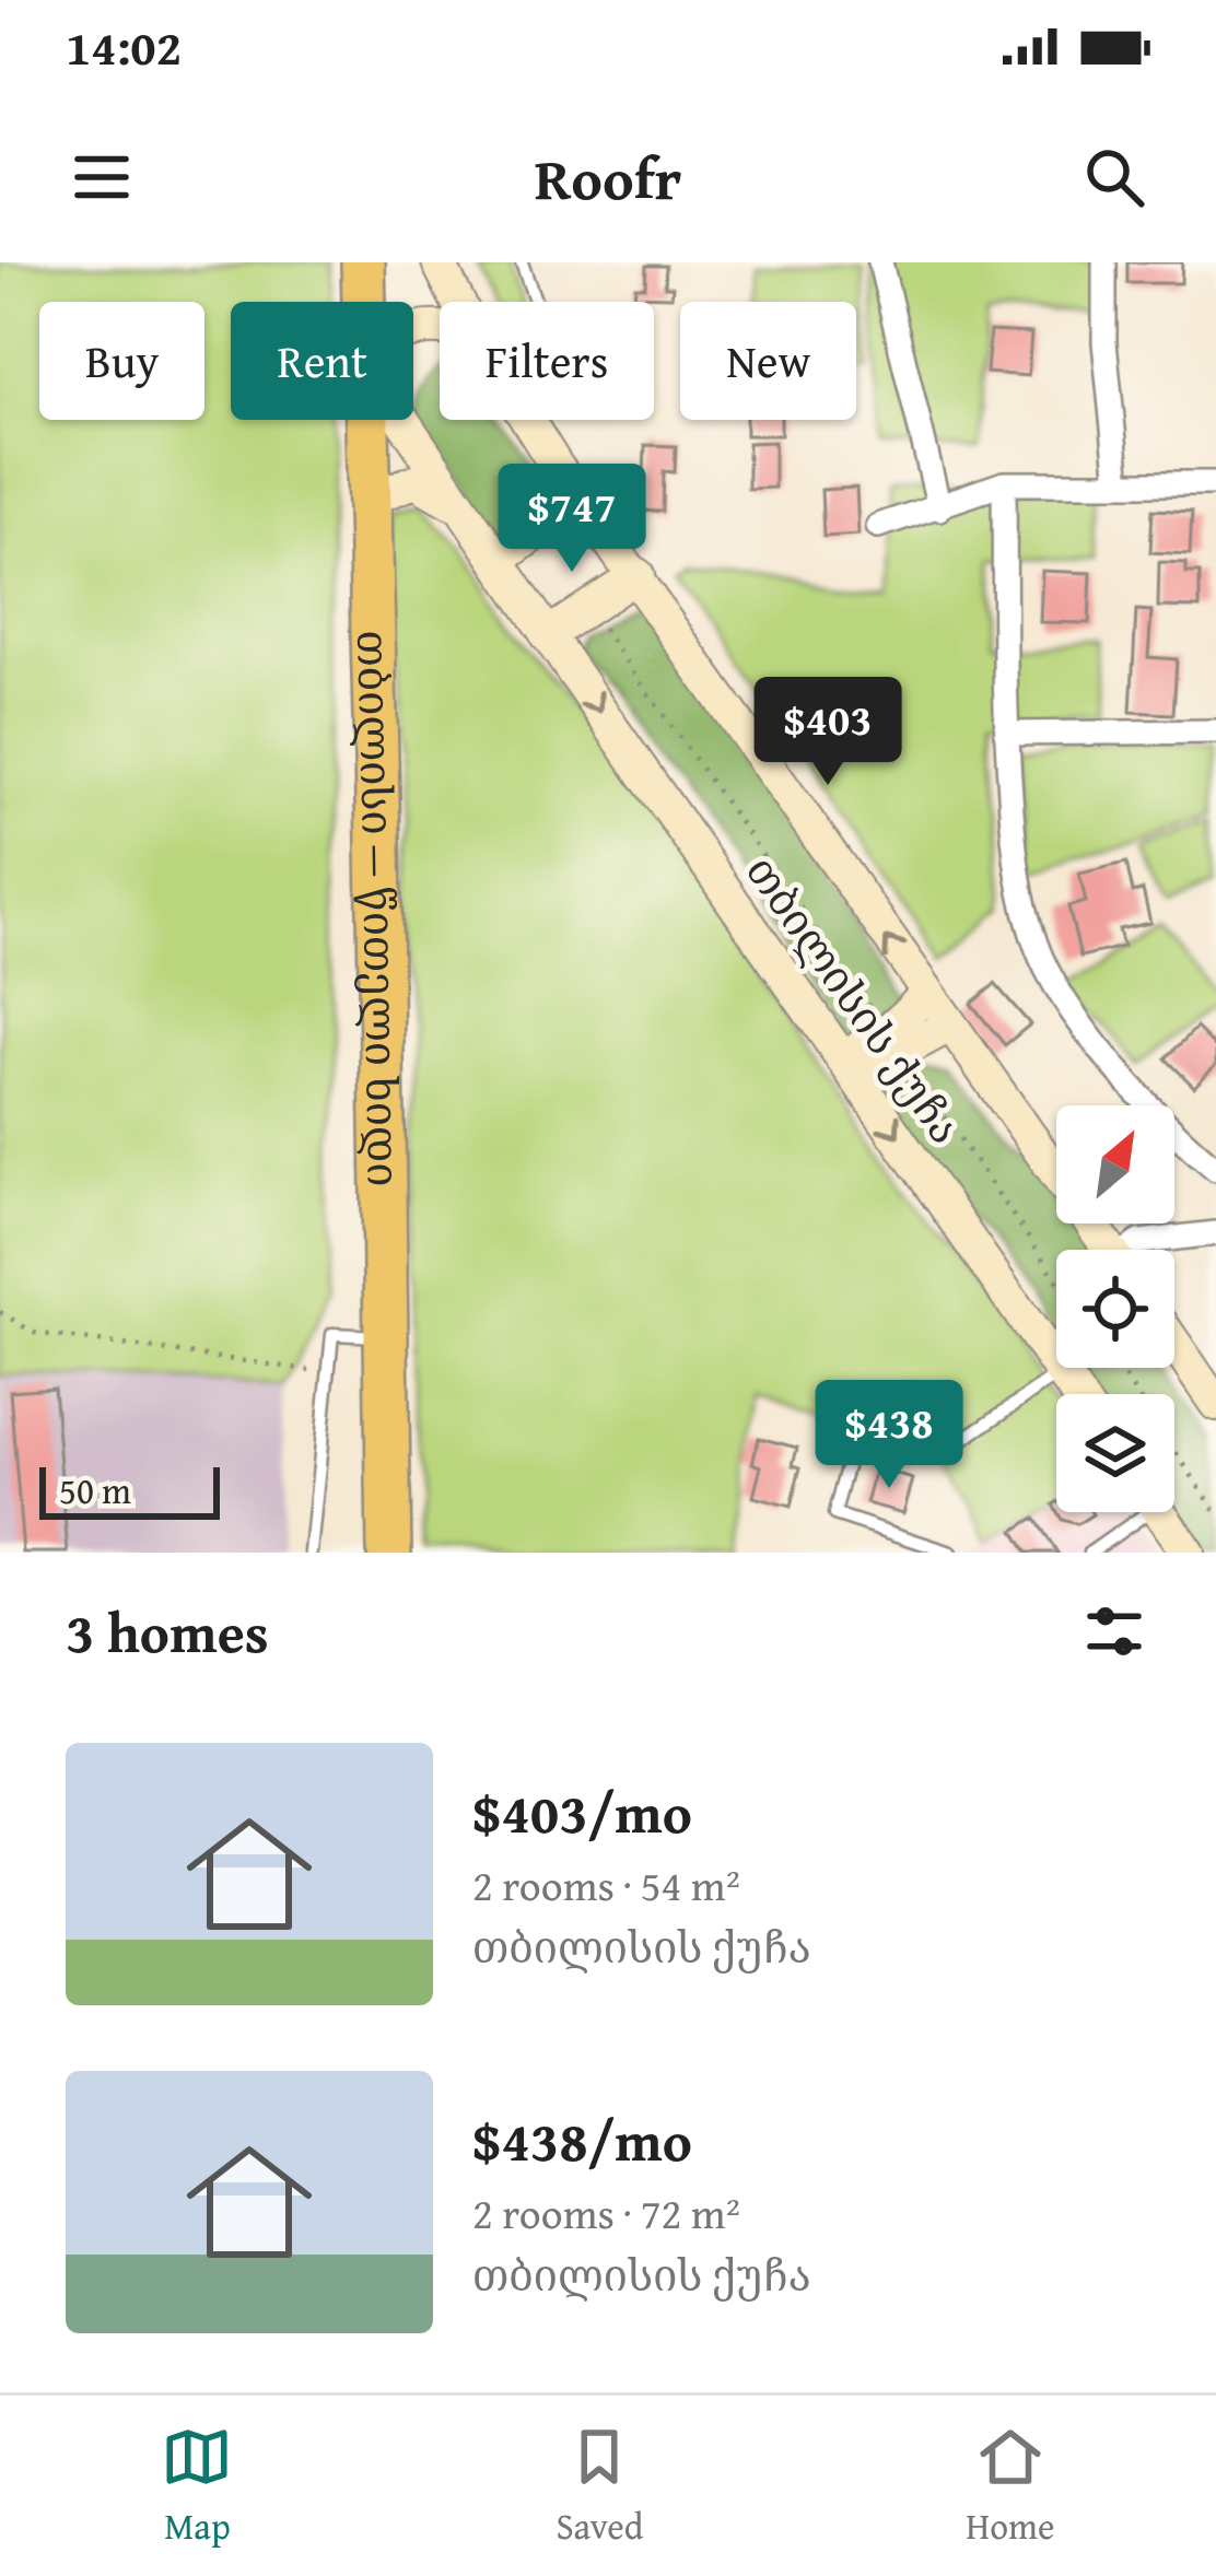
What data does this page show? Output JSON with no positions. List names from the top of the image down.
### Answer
{
  "streets": {
    "highway": ["თბილისი — წითელი ხიდი"],
    "main road": ["თბილისის ქუჩა"]
  },
  "scale_bar": "50 m",
  "north": "top right",
  "page": {
    "status": "14:02",
    "header": "Roofr",
    "chip": [
      "Buy",
      "Rent",
      "Filters",
      "New"
    ],
    "price": ["$747", "$403", "$438"],
    "scale": "50 m",
    "heading": "3 homes",
    "list": [
      {
        "name": "$403/mo",
        "note": "2 rooms · 54 m² · თბილისის ქუჩა"
      },
      {
        "name": "$438/mo",
        "note": "2 rooms · 72 m² · თბილისის ქუჩა"
      }
    ],
    "tabs": ["Map", "Saved", "Home"]
  }
}
